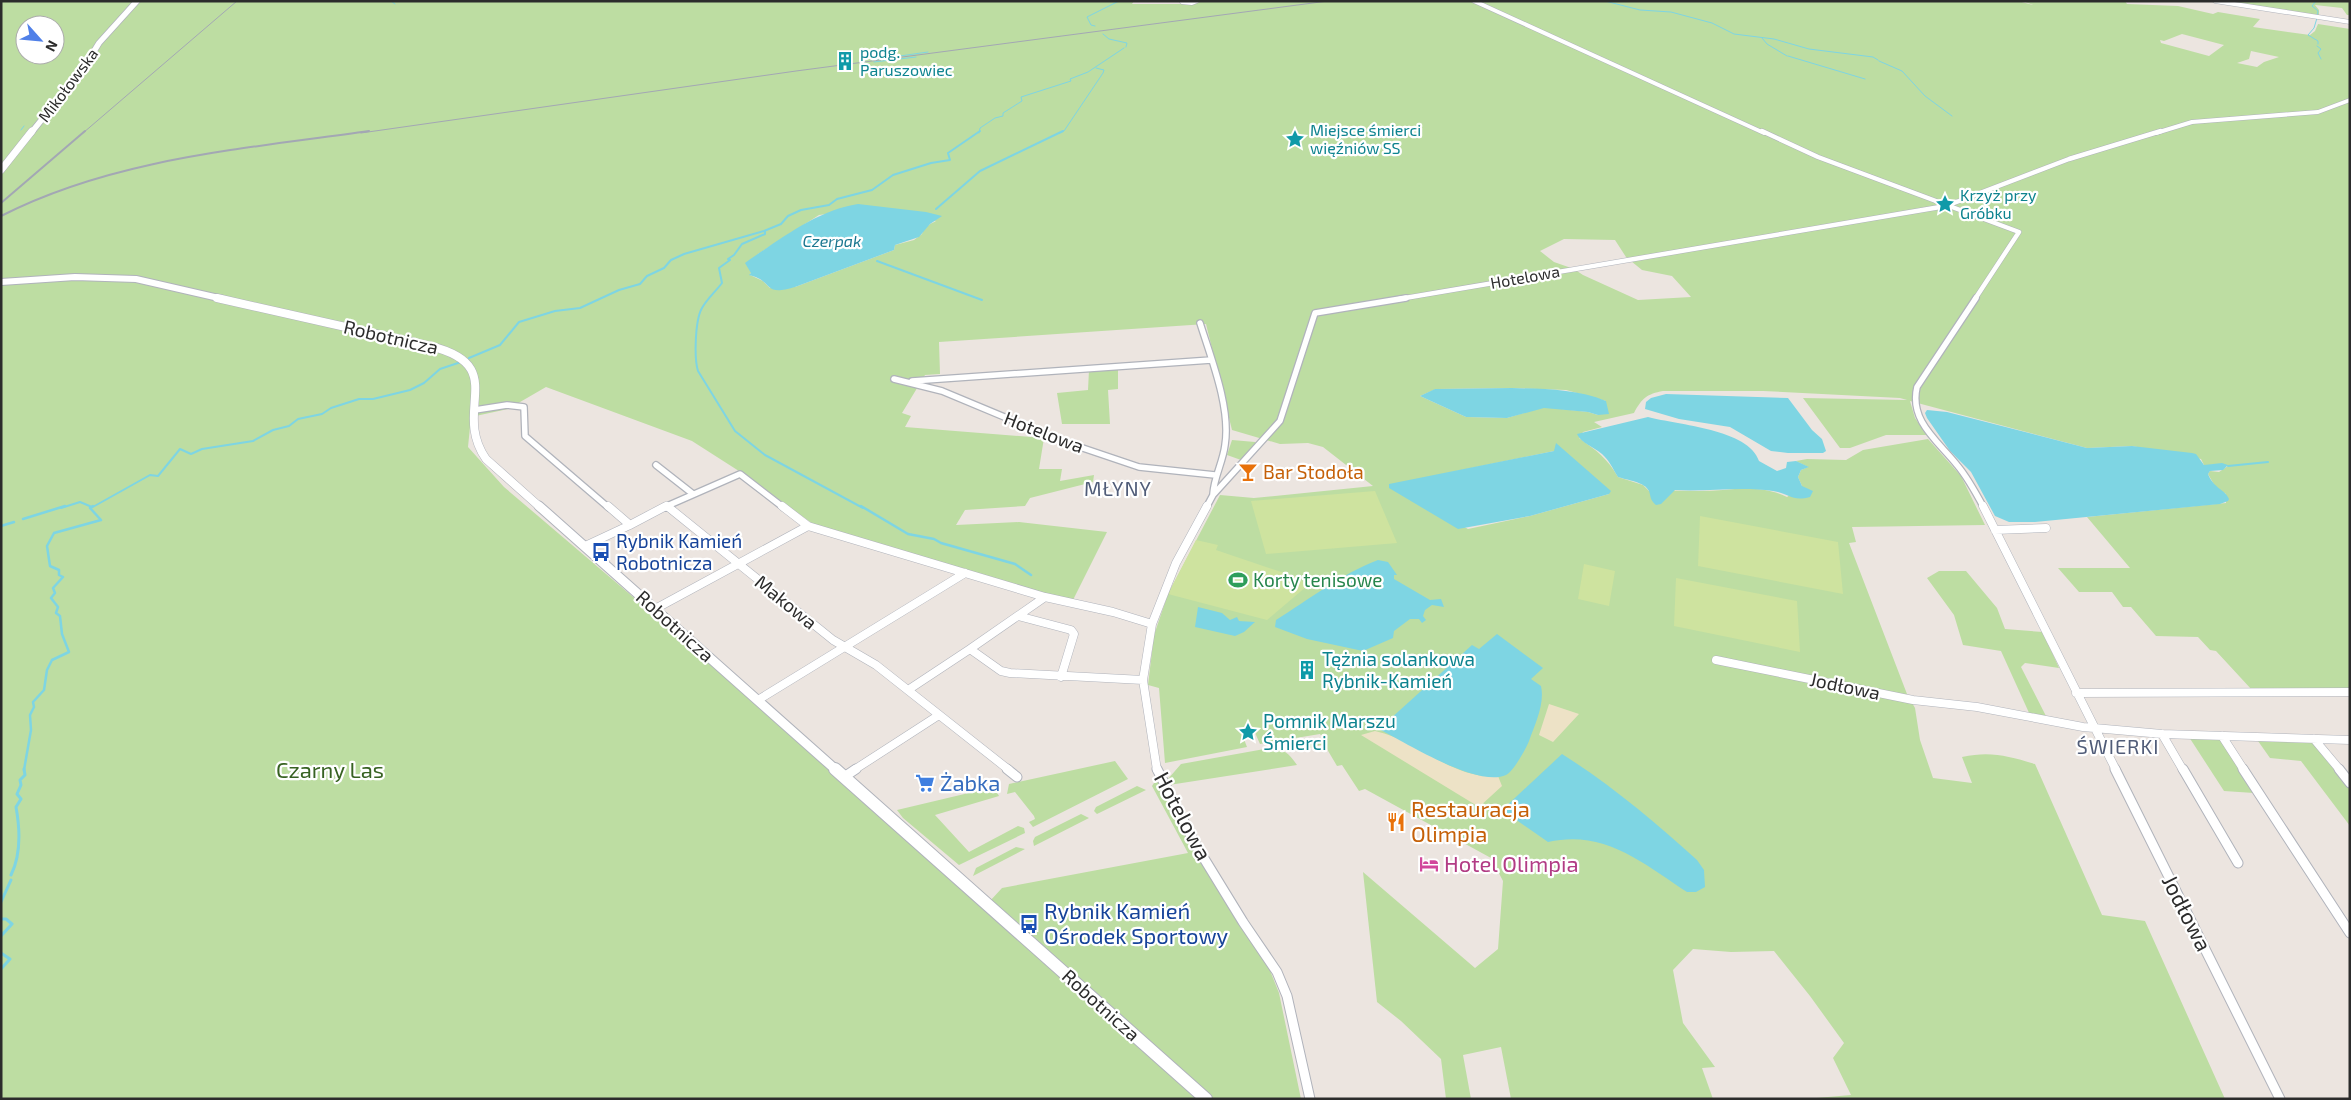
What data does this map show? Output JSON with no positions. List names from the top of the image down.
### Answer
{
  "streets": {
    "main road": ["Mikołowska"],
    "street": [
      "Hotelowa",
      "Robotnicza",
      "Makowa",
      "Jodłowa"
    ]
  },
  "crossings": [
    ["Hotelowa", "Jodłowa"]
  ],
  "districts": ["MŁYNY", "ŚWIERKI"],
  "water": ["Czerpak"],
  "parks": ["Czarny Las"],
  "places": {
    "building": ["podg. Paruszowiec", "Tężnia solankowa Rybnik-Kamień"],
    "place": ["Miejsce śmierci więźniów SS", "Krzyż przy Gróbku", "Pomnik Marszu Śmierci"],
    "bar": ["Bar Stodoła"],
    "bus stop": ["Rybnik Kamień Robotnicza", "Rybnik Kamień Ośrodek Sportowy"],
    "sports": ["Korty tenisowe"],
    "supermarket": ["Żabka"],
    "restaurant": ["Restauracja Olimpia"],
    "hotel": ["Hotel Olimpia"]
  },
  "north": "bottom right"
}
